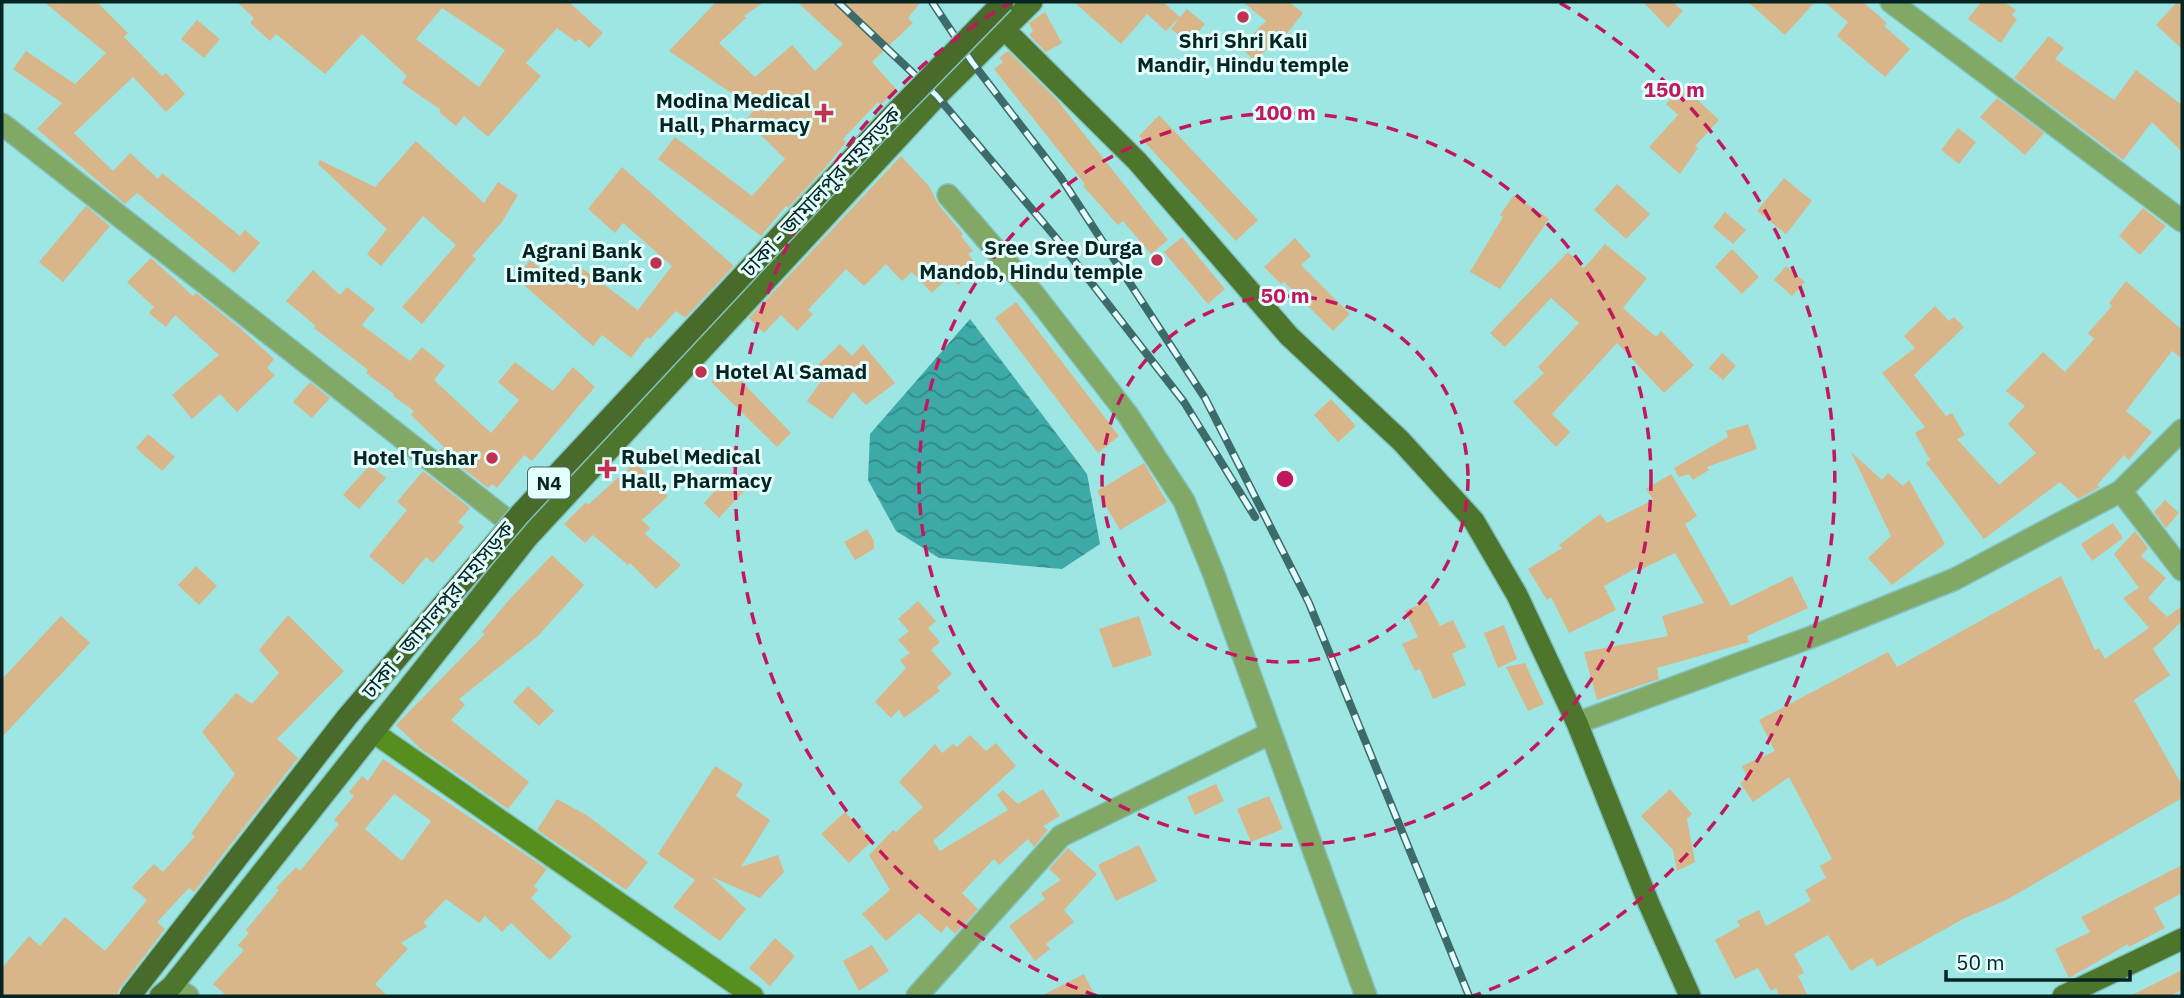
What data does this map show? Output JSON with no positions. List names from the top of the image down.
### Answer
{
  "streets": {
    "highway": ["ঢাকা - জামালপুর মহাসড়ক", "N4"]
  },
  "places": {
    "other": [
      "Shri Shri Kali Mandir, Hindu temple",
      "Sree Sree Durga Mandob, Hindu temple",
      "Agrani Bank Limited, Bank",
      "Hotel Al Samad",
      "Hotel Tushar"
    ],
    "health": ["Modina Medical Hall, Pharmacy", "Rubel Medical Hall, Pharmacy"]
  },
  "scale_bar": "50 m",
  "rings": ["150 m", "100 m", "50 m"]
}
